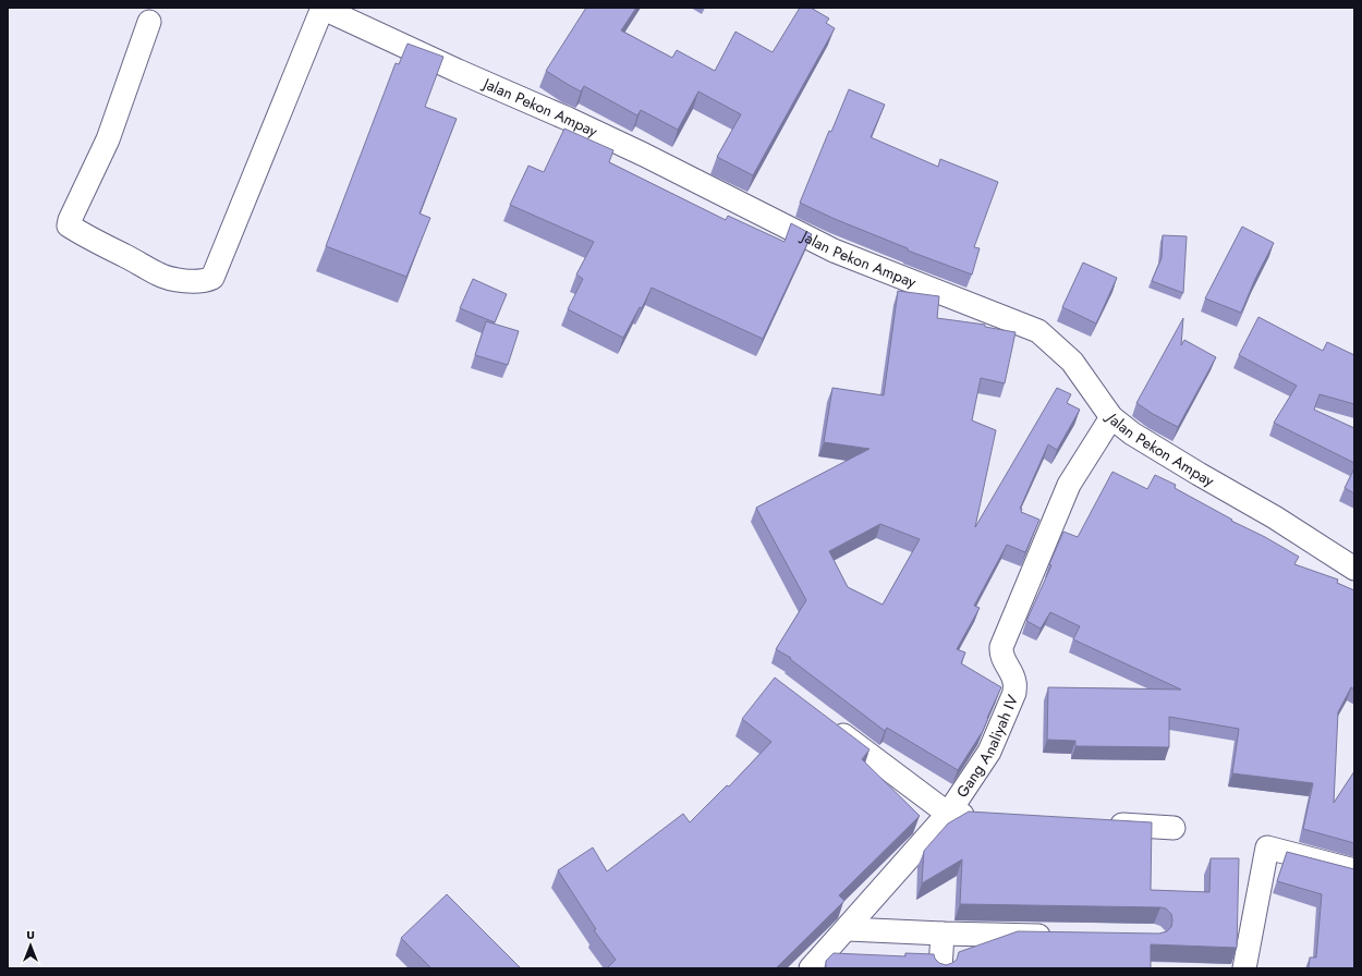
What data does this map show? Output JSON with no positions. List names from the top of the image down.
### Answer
{
  "streets": {
    "street": ["Jalan Pekon Ampay", "Gang Analiyah IV"]
  },
  "crossings": [
    ["Jalan Pekon Ampay", "Gang Analiyah IV"]
  ],
  "north": "top"
}
